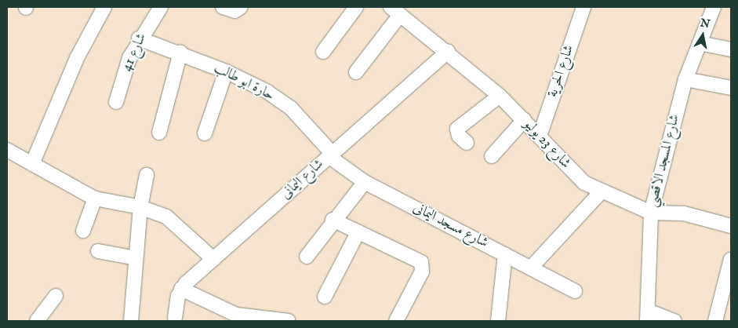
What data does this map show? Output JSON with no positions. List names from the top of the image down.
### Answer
{
  "streets": {
    "street": [
      "شارع 41",
      "شارع الحرية",
      "حارة ابو طالب",
      "شارع 23 يوليو",
      "شارع المسجد الاقصي",
      "شارع اليمانى",
      "شارع مسجد اليمانى"
    ]
  },
  "crossings": [
    ["شارع 41", "حارة ابو طالب"],
    ["شارع الحرية", "شارع 23 يوليو"],
    ["حارة ابو طالب", "شارع اليمانى"],
    ["حارة ابو طالب", "شارع مسجد اليمانى"],
    ["شارع 23 يوليو", "شارع المسجد الاقصي"],
    ["شارع 23 يوليو", "شارع اليمانى"],
    ["شارع اليمانى", "شارع مسجد اليمانى"]
  ],
  "north": "top"
}
